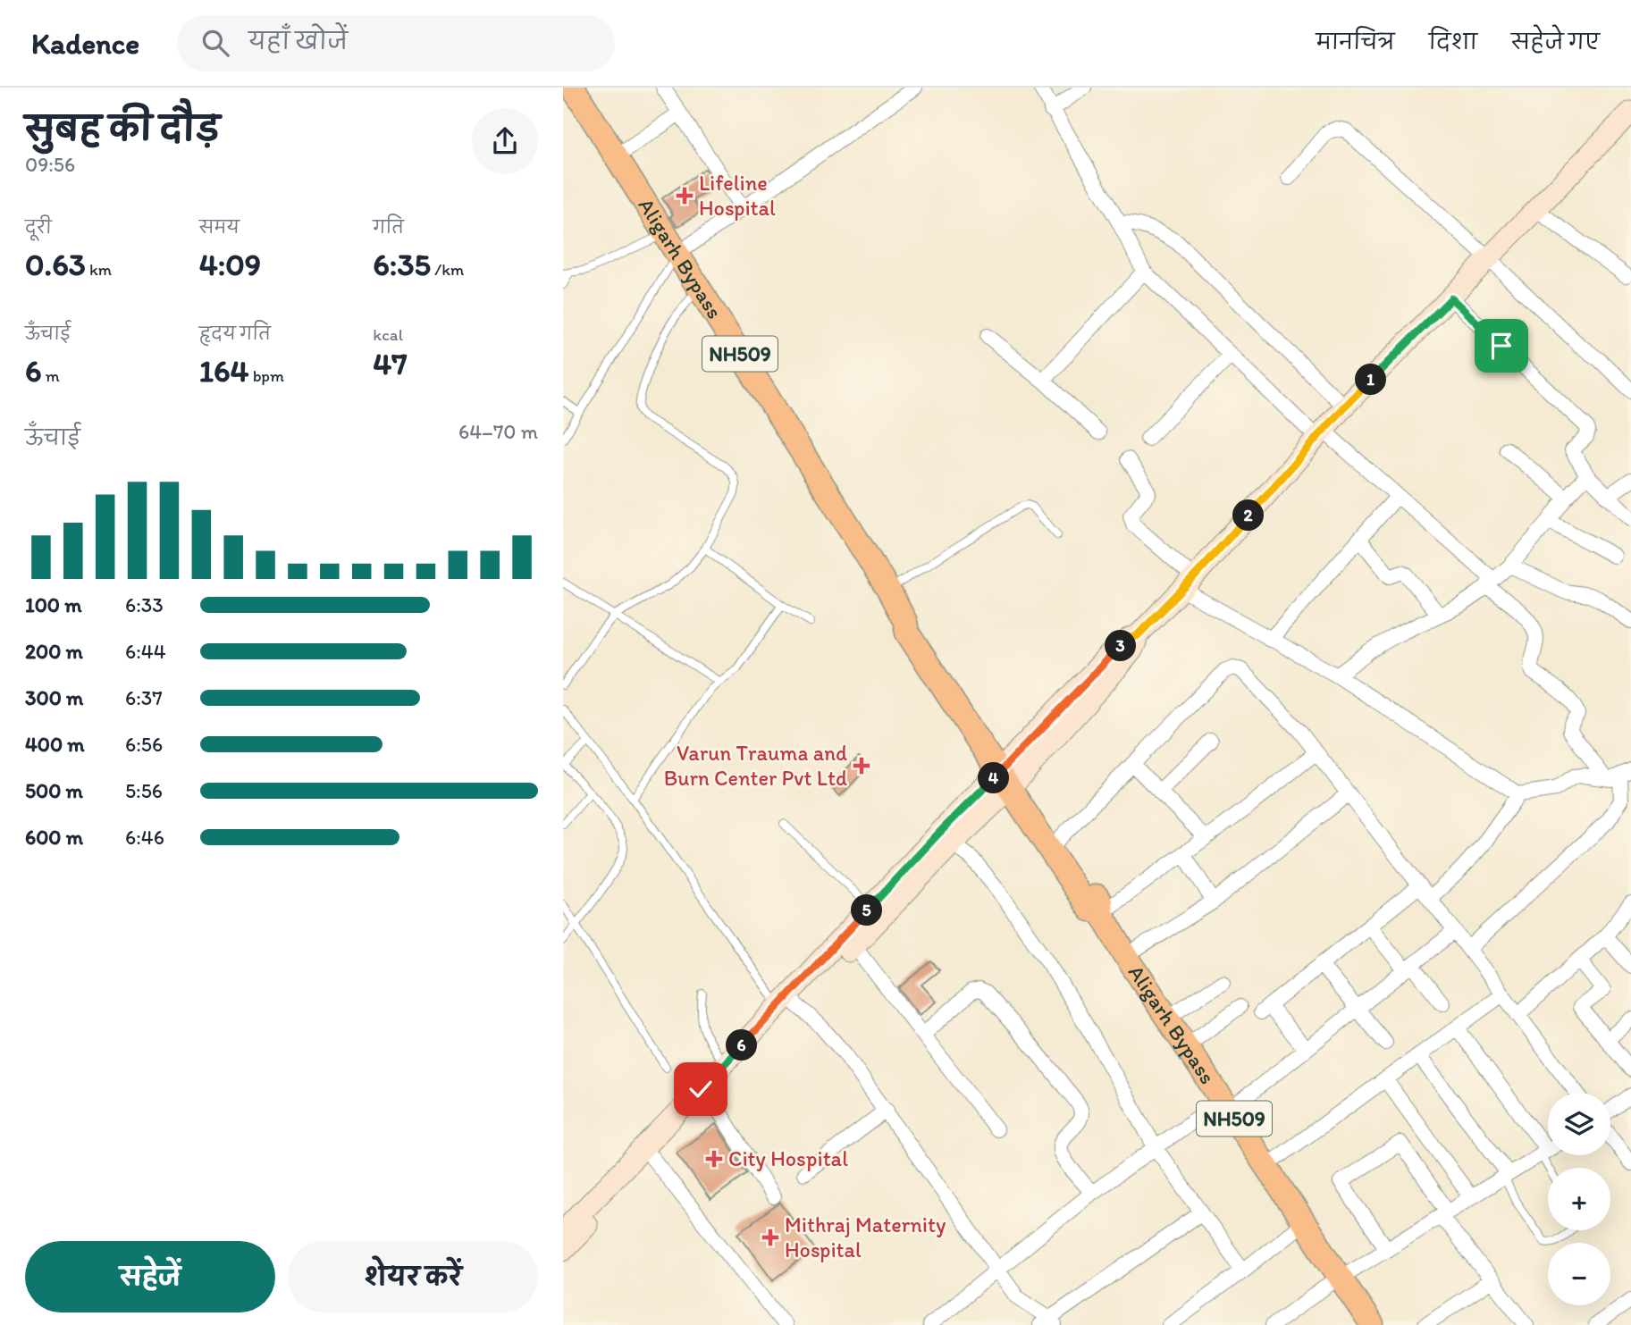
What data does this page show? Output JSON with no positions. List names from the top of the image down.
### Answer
{
  "streets": {
    "highway": ["Aligarh Bypass", "NH509"]
  },
  "places": {
    "health": [
      "Lifeline Hospital",
      "Varun Trauma and Burn Center Pvt Ltd",
      "City Hospital",
      "Mithraj Maternity Hospital"
    ]
  },
  "page": {
    "header": "Kadence",
    "search": "यहाँ खोजें",
    "nav": ["मानचित्र", "दिशा", "सहेजे गए"],
    "heading": ["सुबह की दौड़", "09:56"],
    "stats": [
      ["दूरी", "0.63 km"],
      ["समय", "4:09"],
      ["गति", "6:35 /km"],
      ["ऊँचाई", "6 m"],
      ["हृदय गति", "164 bpm"],
      ["kcal", "47"]
    ],
    "pins": [
      "1",
      "2",
      "3",
      "4",
      "5",
      "6"
    ],
    "chart": ["ऊँचाई", "64–70 m"],
    "list": [
      {
        "name": "100 m",
        "note": "6:33"
      },
      {
        "name": "200 m",
        "note": "6:44"
      },
      {
        "name": "300 m",
        "note": "6:37"
      },
      {
        "name": "400 m",
        "note": "6:56"
      },
      {
        "name": "500 m",
        "note": "5:56"
      },
      {
        "name": "600 m",
        "note": "6:46"
      }
    ],
    "map_buttons": ["+", "−"],
    "buttons": ["सहेजें", "शेयर करें"]
  }
}
